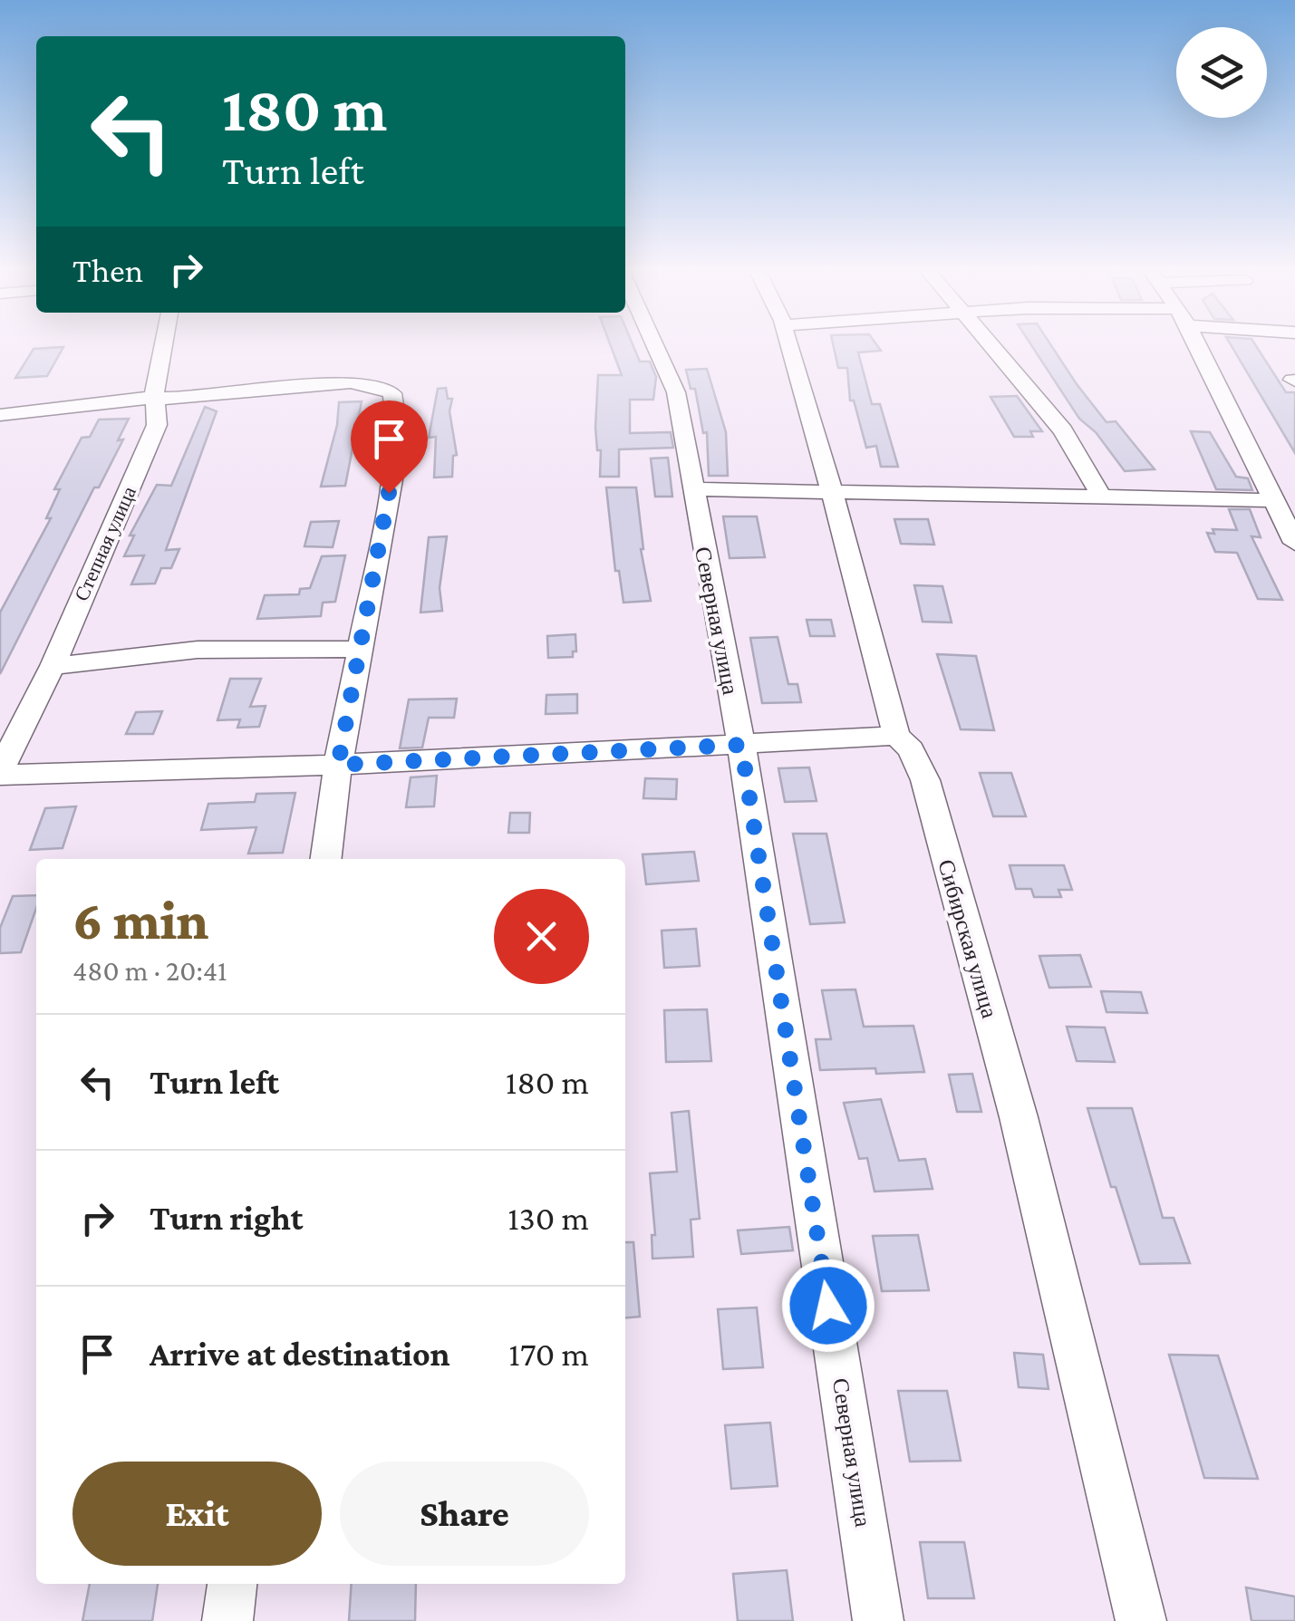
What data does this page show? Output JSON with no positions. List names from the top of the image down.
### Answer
{
  "streets": {
    "street": ["Степная улица", "Северная улица", "Сибирская улица"]
  },
  "page": {
    "turn": ["180 m", "Turn left"],
    "then": "Then",
    "heading": ["6 min", "480 m · 20:41"],
    "list": [
      {
        "name": "Turn left",
        "value": "180 m"
      },
      {
        "name": "Turn right",
        "value": "130 m"
      },
      {
        "name": "Arrive at destination",
        "value": "170 m"
      }
    ],
    "buttons": ["Exit", "Share"]
  }
}
